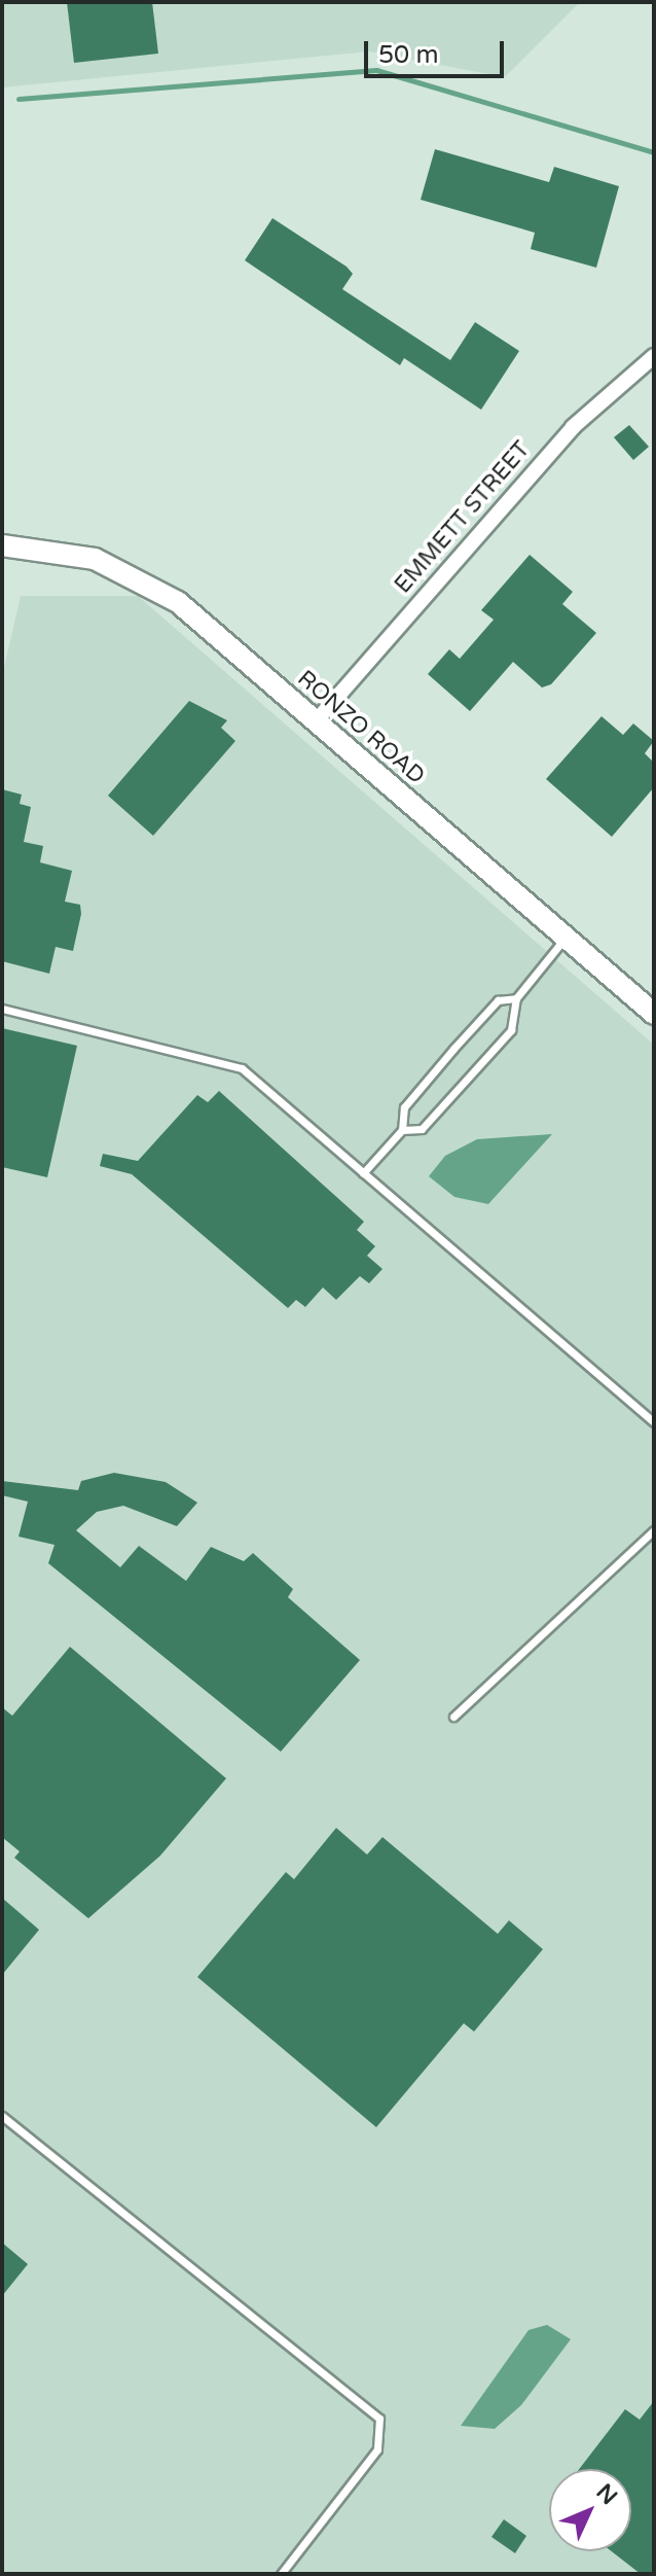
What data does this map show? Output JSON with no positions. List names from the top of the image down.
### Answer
{
  "streets": {
    "main road": ["RONZO ROAD"],
    "street": ["EMMETT STREET"]
  },
  "crossings": [
    ["EMMETT STREET", "RONZO ROAD"]
  ],
  "scale_bar": "50 m",
  "north": "top right"
}
